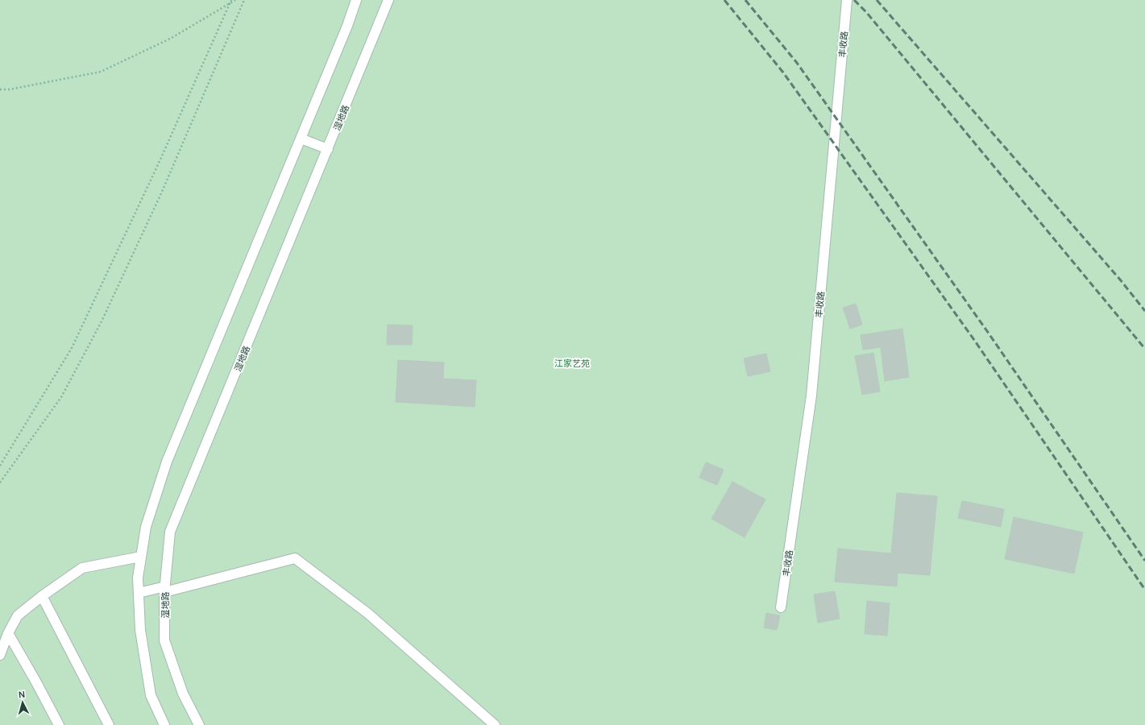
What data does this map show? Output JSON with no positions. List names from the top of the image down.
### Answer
{
  "streets": {
    "street": ["丰收路", "湿地路"]
  },
  "parks": ["江家艺苑"],
  "north": "top"
}
